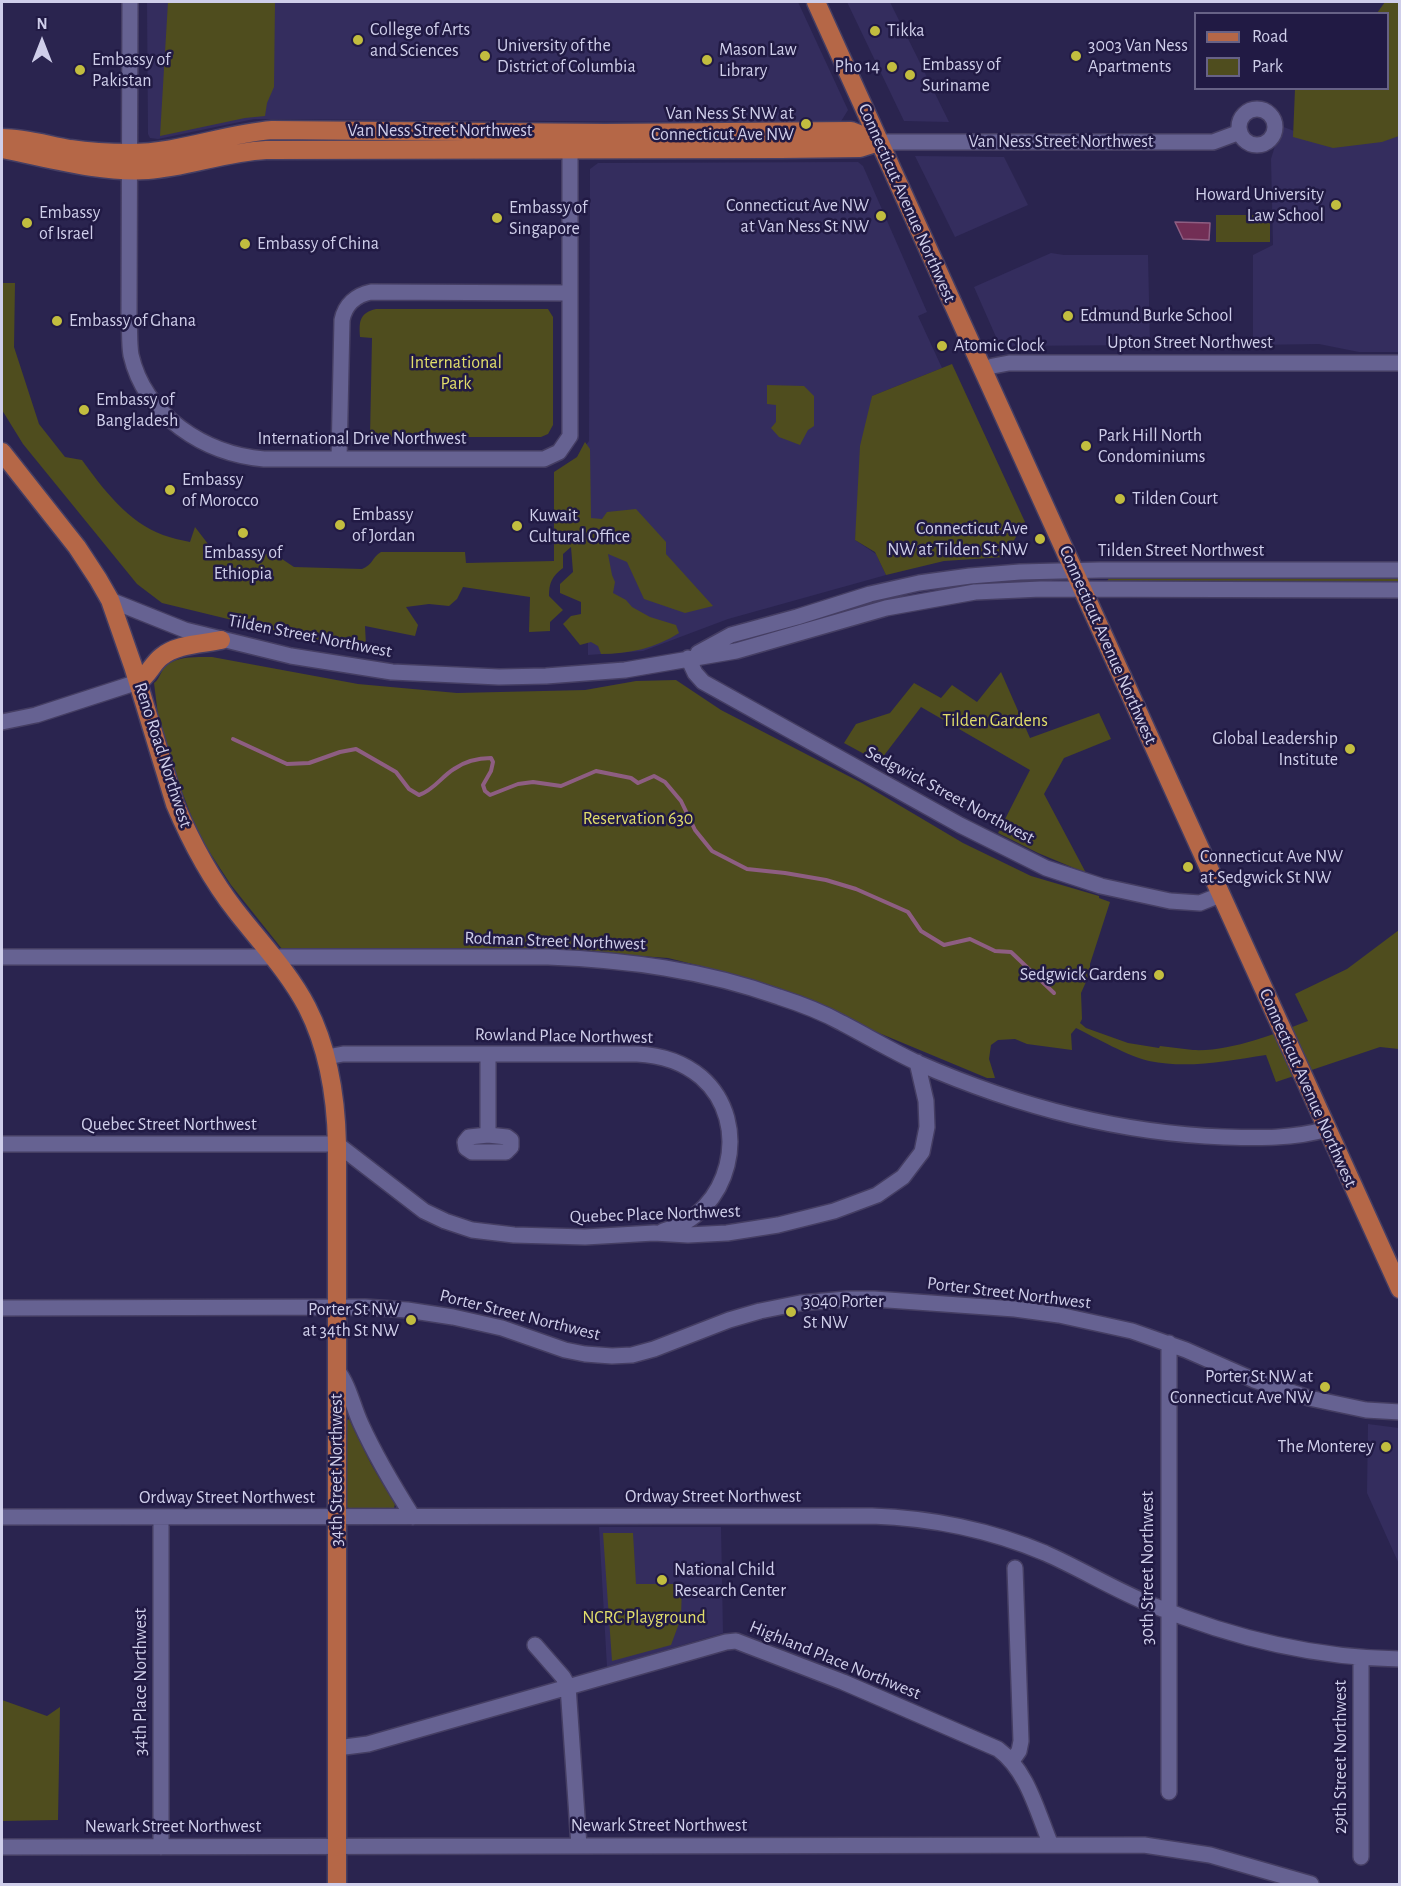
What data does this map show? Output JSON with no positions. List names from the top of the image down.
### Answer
{
  "streets": {
    "main road": [
      "Van Ness Street Northwest",
      "Connecticut Avenue Northwest",
      "Reno Road Northwest",
      "34th Street Northwest"
    ],
    "street": [
      "Upton Street Northwest",
      "International Drive Northwest",
      "Tilden Street Northwest",
      "Sedgwick Street Northwest",
      "Rodman Street Northwest",
      "Rowland Place Northwest",
      "Quebec Street Northwest",
      "Quebec Place Northwest",
      "Porter Street Northwest",
      "Ordway Street Northwest",
      "30th Street Northwest",
      "Highland Place Northwest",
      "34th Place Northwest",
      "29th Street Northwest",
      "Newark Street Northwest"
    ]
  },
  "crossings": [
    ["Van Ness Street Northwest", "Connecticut Avenue Northwest"],
    ["Van Ness Street Northwest", "International Drive Northwest"],
    ["Connecticut Avenue Northwest", "Upton Street Northwest"],
    ["Connecticut Avenue Northwest", "Tilden Street Northwest"],
    ["Connecticut Avenue Northwest", "Sedgwick Street Northwest"],
    ["Connecticut Avenue Northwest", "Rodman Street Northwest"],
    ["Tilden Street Northwest", "Reno Road Northwest"],
    ["Tilden Street Northwest", "Sedgwick Street Northwest"],
    ["Reno Road Northwest", "Rodman Street Northwest"],
    ["Reno Road Northwest", "Rowland Place Northwest"],
    ["Reno Road Northwest", "34th Street Northwest"],
    ["Rodman Street Northwest", "Quebec Place Northwest"],
    ["Rowland Place Northwest", "Quebec Place Northwest"],
    ["Rowland Place Northwest", "34th Street Northwest"],
    ["Quebec Street Northwest", "Quebec Place Northwest"],
    ["Quebec Street Northwest", "34th Street Northwest"],
    ["Quebec Place Northwest", "34th Street Northwest"],
    ["Porter Street Northwest", "34th Street Northwest"],
    ["Porter Street Northwest", "30th Street Northwest"],
    ["34th Street Northwest", "Ordway Street Northwest"],
    ["34th Street Northwest", "Highland Place Northwest"],
    ["34th Street Northwest", "Newark Street Northwest"],
    ["Ordway Street Northwest", "30th Street Northwest"],
    ["Ordway Street Northwest", "34th Place Northwest"],
    ["Ordway Street Northwest", "29th Street Northwest"],
    ["Highland Place Northwest", "Newark Street Northwest"],
    ["34th Place Northwest", "Newark Street Northwest"]
  ],
  "parks": [
    "International Park",
    "Tilden Gardens",
    "Reservation 630",
    "NCRC Playground"
  ],
  "places": [
    "Tikka",
    "College of Arts and Sciences",
    "University of the District of Columbia",
    "3003 Van Ness Apartments",
    "Mason Law Library",
    "Pho 14",
    "Embassy of Pakistan",
    "Embassy of Suriname",
    "Van Ness St NW at Connecticut Ave NW",
    "Howard University Law School",
    "Connecticut Ave NW at Van Ness St NW",
    "Embassy of Singapore",
    "Embassy of Israel",
    "Embassy of China",
    "Edmund Burke School",
    "Embassy of Ghana",
    "Atomic Clock",
    "Embassy of Bangladesh",
    "Park Hill North Condominiums",
    "Embassy of Morocco",
    "Tilden Court",
    "Embassy of Jordan",
    "Kuwait Cultural Office",
    "Embassy of Ethiopia",
    "Connecticut Ave NW at Tilden St NW",
    "Global Leadership Institute",
    "Connecticut Ave NW at Sedgwick St NW",
    "Sedgwick Gardens",
    "3040 Porter St NW",
    "Porter St NW at 34th St NW",
    "Porter St NW at Connecticut Ave NW",
    "The Monterey",
    "National Child Research Center"
  ],
  "legend": ["Road", "Park"],
  "north": "top"
}
